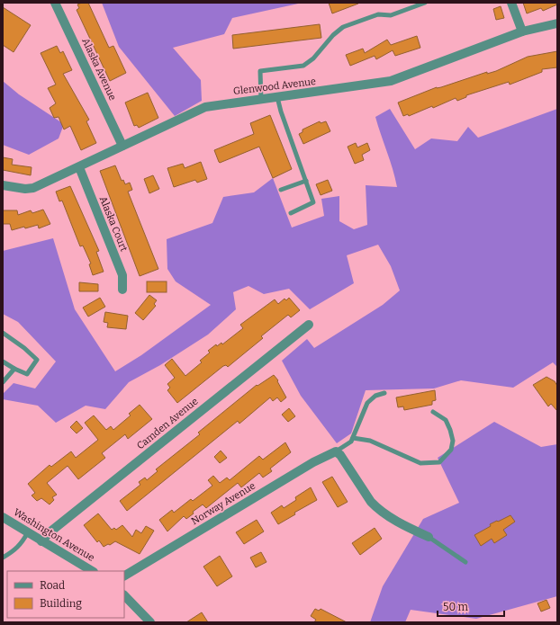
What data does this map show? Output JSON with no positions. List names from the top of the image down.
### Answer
{
  "streets": {
    "street": [
      "Alaska Avenue",
      "Glenwood Avenue",
      "Alaska Court",
      "Camden Avenue",
      "Norway Avenue",
      "Washington Avenue"
    ]
  },
  "crossings": [
    ["Alaska Avenue", "Glenwood Avenue"],
    ["Glenwood Avenue", "Alaska Court"],
    ["Camden Avenue", "Washington Avenue"]
  ],
  "legend": ["Road", "Building"],
  "scale_bar": "50 m"
}
